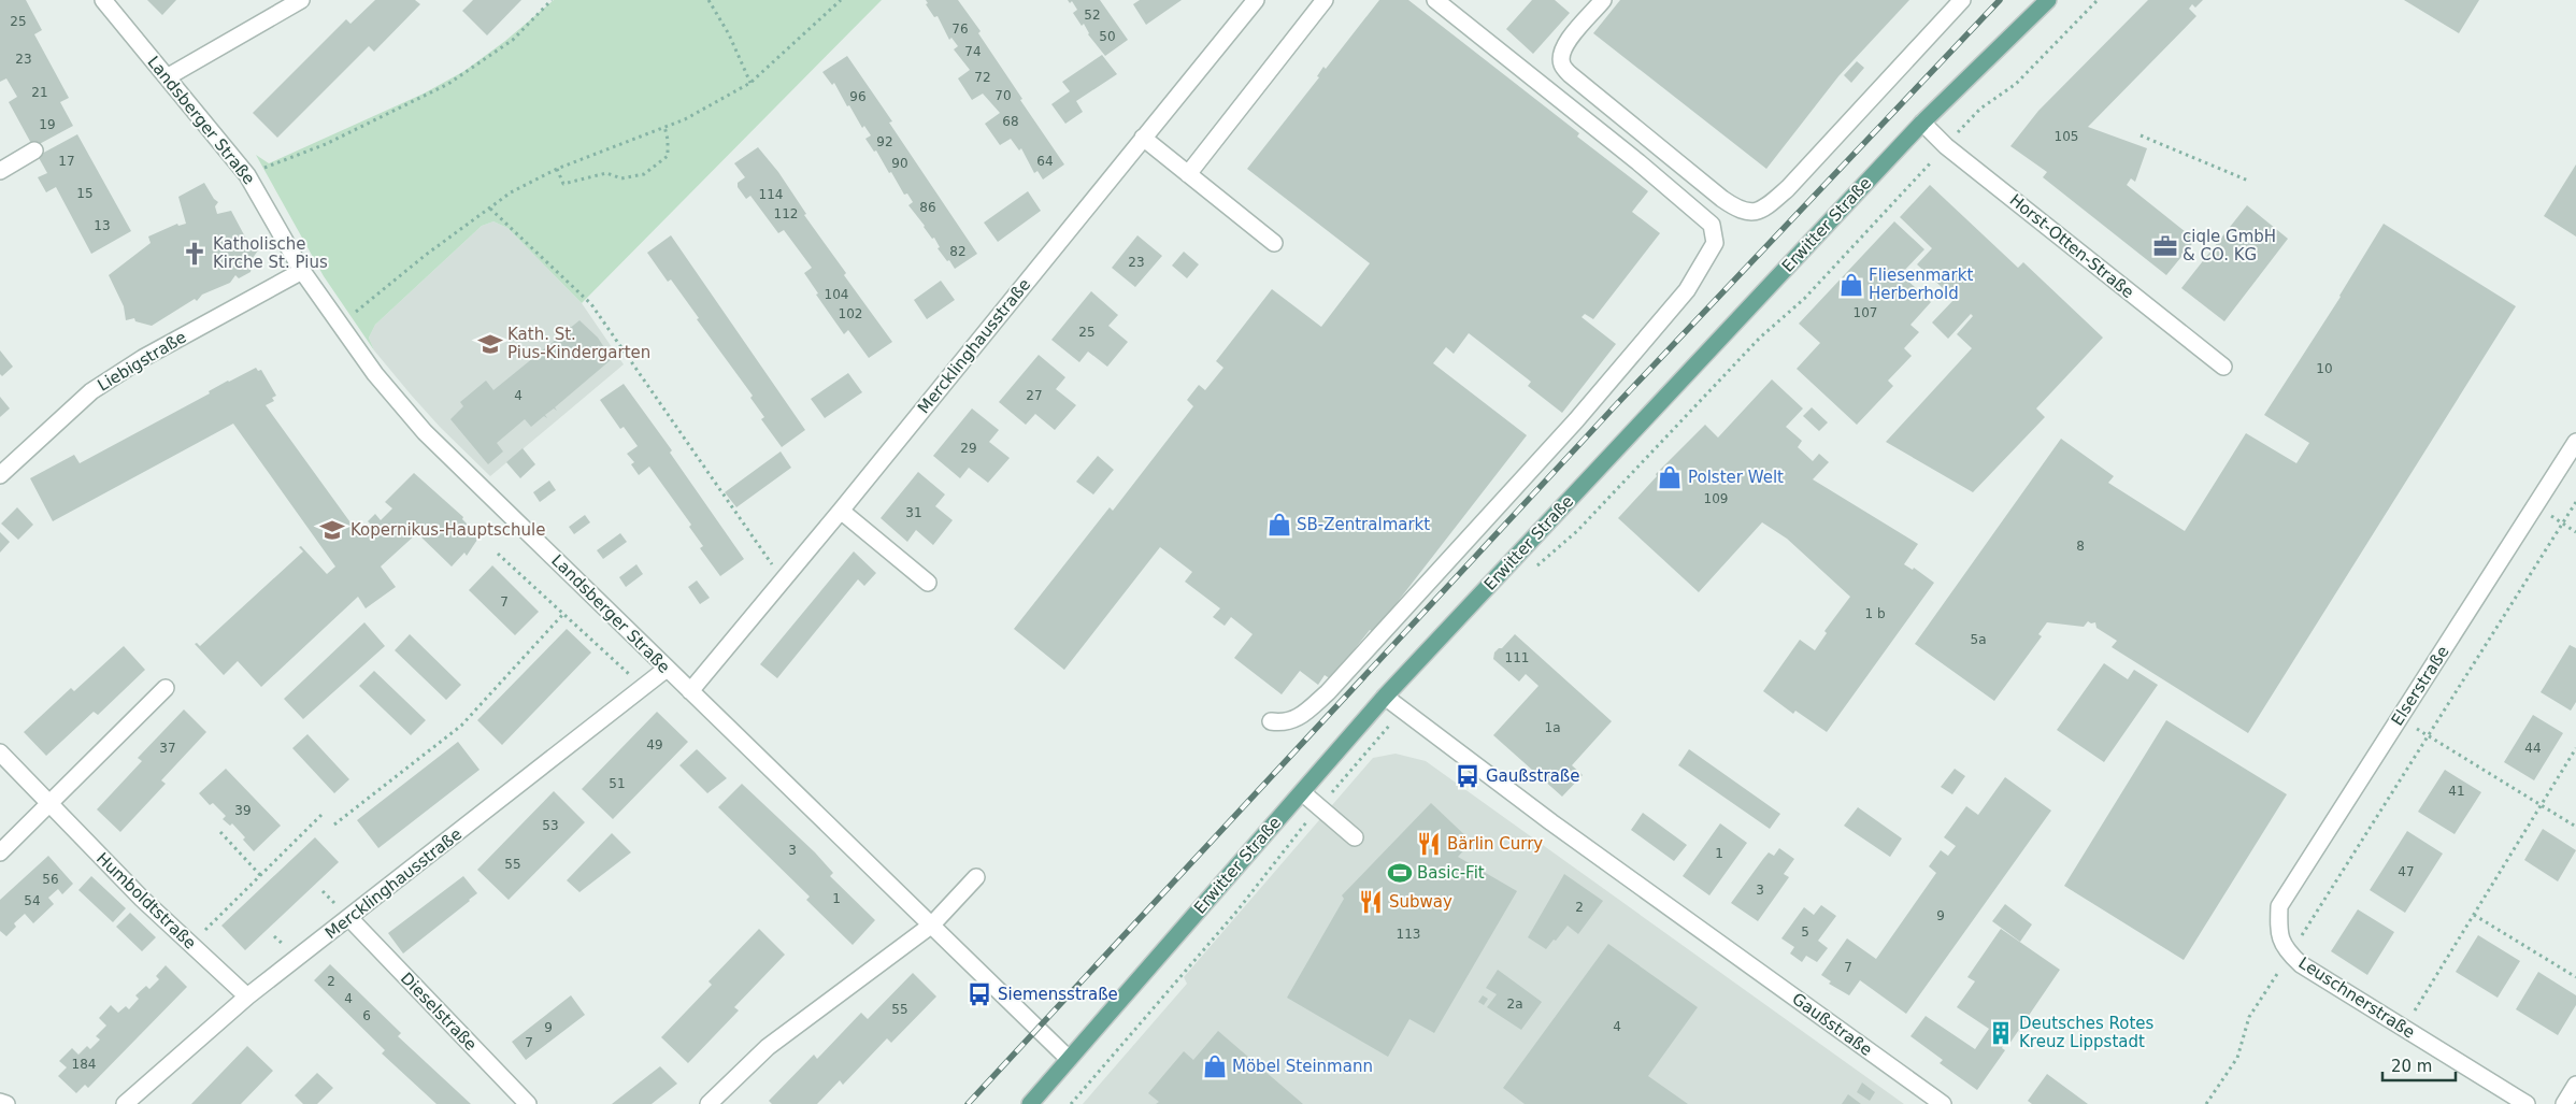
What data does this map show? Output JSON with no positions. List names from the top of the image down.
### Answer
{
  "streets": {
    "main road": ["Erwitter Straße"],
    "street": [
      "Landsberger Straße",
      "Horst-Otten-Straße",
      "Mercklinghausstraße",
      "Liebigstraße",
      "Elserstraße",
      "Humboldtstraße",
      "Leuschnerstraße",
      "Dieselstraße",
      "Gaußstraße"
    ]
  },
  "crossings": [
    ["Landsberger Straße", "Erwitter Straße"],
    ["Landsberger Straße", "Mercklinghausstraße"],
    ["Landsberger Straße", "Liebigstraße"],
    ["Erwitter Straße", "Horst-Otten-Straße"],
    ["Erwitter Straße", "Gaußstraße"],
    ["Mercklinghausstraße", "Humboldtstraße"],
    ["Mercklinghausstraße", "Dieselstraße"],
    ["Elserstraße", "Leuschnerstraße"]
  ],
  "places": {
    "office": ["ciqle GmbH & CO. KG"],
    "church": ["Katholische Kirche St. Pius"],
    "shop": [
      "Fliesenmarkt Herberhold",
      "Polster Welt",
      "SB-Zentralmarkt",
      "Möbel Steinmann"
    ],
    "school or university": ["Kath. St. Pius-Kindergarten", "Kopernikus-Hauptschule"],
    "bus stop": ["Gaußstraße", "Siemensstraße"],
    "restaurant": ["Bärlin Curry", "Subway"],
    "sports": ["Basic-Fit"],
    "building": ["Deutsches Rotes Kreuz Lippstadt"]
  },
  "house_numbers": [
    "52",
    "25",
    "76",
    "50",
    "74",
    "23",
    "72",
    "21",
    "70",
    "96",
    "68",
    "19",
    "105",
    "92",
    "17",
    "64",
    "90",
    "15",
    "114",
    "86",
    "112",
    "13",
    "82",
    "23",
    "104",
    "107",
    "102",
    "25",
    "10",
    "4",
    "27",
    "29",
    "109",
    "31",
    "8",
    "7",
    "1 b",
    "5a",
    "111",
    "1a",
    "49",
    "37",
    "44",
    "51",
    "41",
    "39",
    "53",
    "3",
    "1",
    "55",
    "47",
    "56",
    "3",
    "1",
    "54",
    "2",
    "9",
    "5",
    "113",
    "7",
    "2",
    "4",
    "2a",
    "55",
    "6",
    "4",
    "9",
    "7",
    "184"
  ],
  "scale_bar": "20 m"
}
